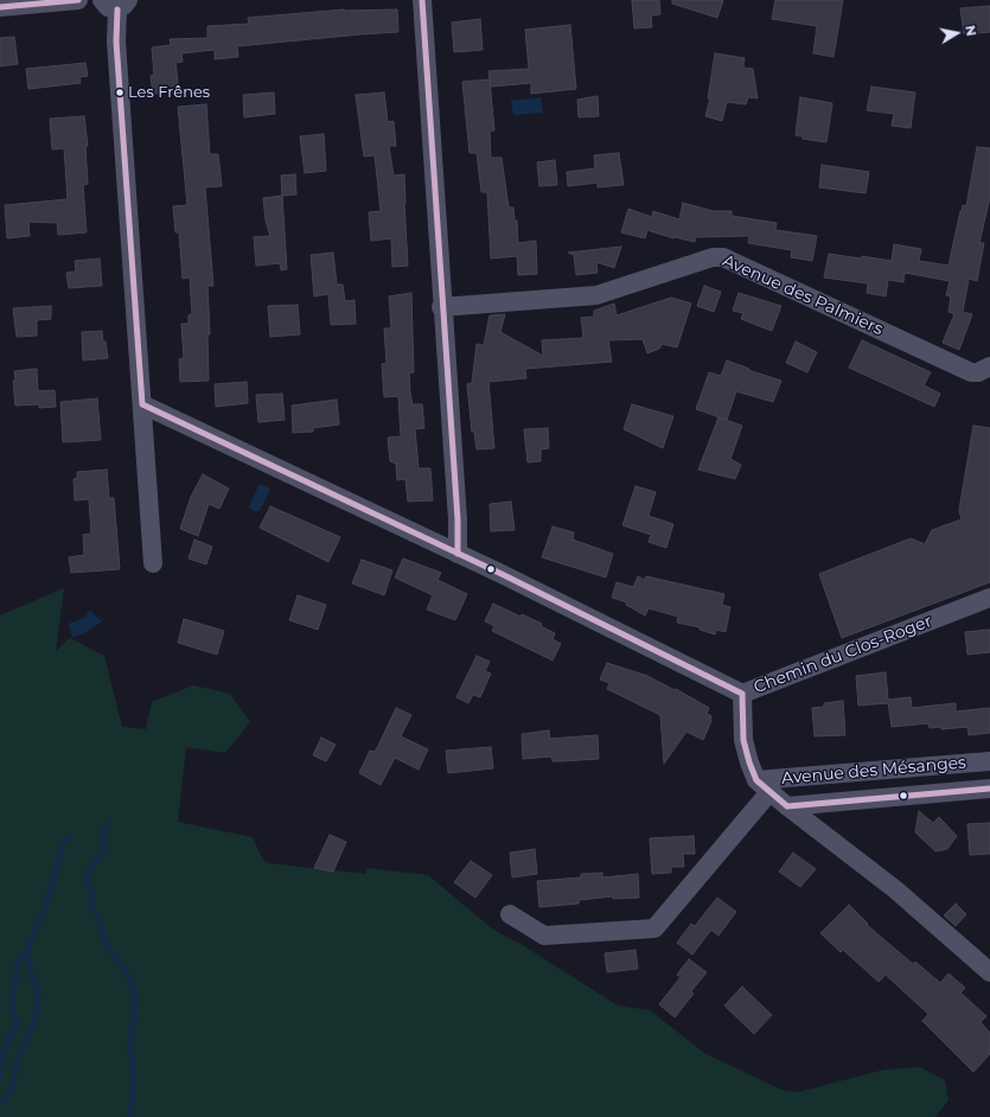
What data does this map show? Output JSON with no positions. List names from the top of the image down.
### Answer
{
  "streets": {
    "street": ["Avenue des Palmiers", "Chemin du Clos-Roger", "Avenue des Mésanges"]
  },
  "crossings": [
    ["Chemin du Clos-Roger", "Avenue des Mésanges"]
  ],
  "places": ["Les Frênes"],
  "north": "right"
}
